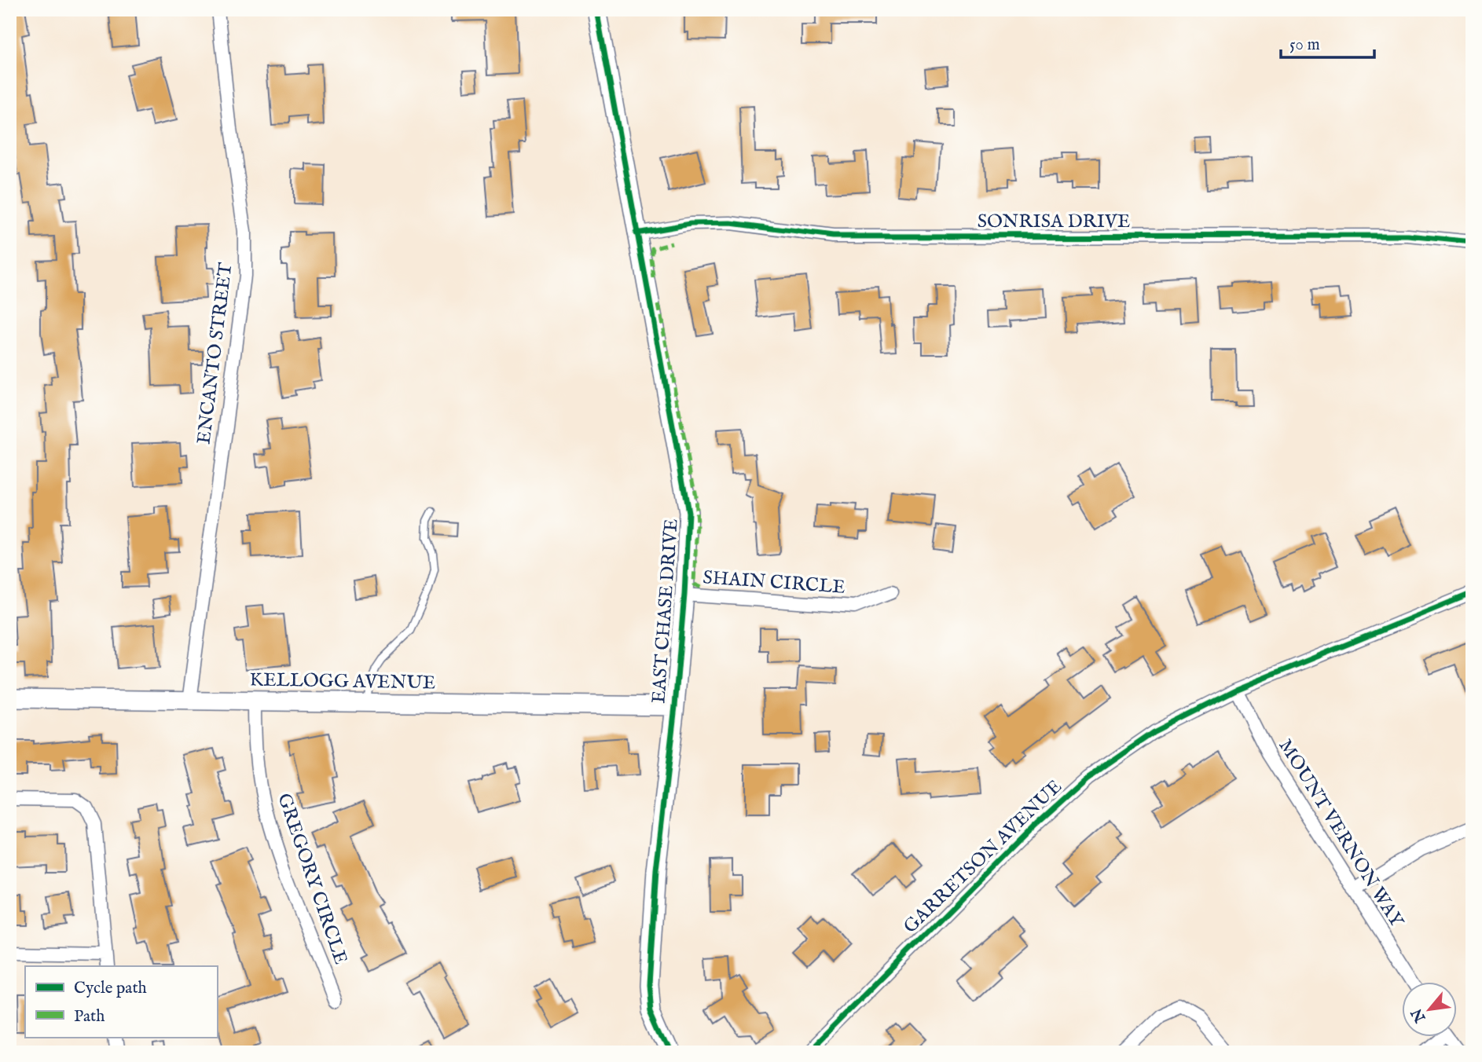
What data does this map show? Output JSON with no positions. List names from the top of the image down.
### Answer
{
  "streets": {
    "street": [
      "SONRISA DRIVE",
      "ENCANTO STREET",
      "SHAIN CIRCLE",
      "EAST CHASE DRIVE",
      "KELLOGG AVENUE",
      "MOUNT VERNON WAY",
      "GARRETSON AVENUE",
      "GREGORY CIRCLE"
    ]
  },
  "crossings": [
    ["SONRISA DRIVE", "EAST CHASE DRIVE"],
    ["ENCANTO STREET", "KELLOGG AVENUE"],
    ["SHAIN CIRCLE", "EAST CHASE DRIVE"],
    ["EAST CHASE DRIVE", "KELLOGG AVENUE"],
    ["KELLOGG AVENUE", "GREGORY CIRCLE"],
    ["MOUNT VERNON WAY", "GARRETSON AVENUE"]
  ],
  "legend": ["Cycle path", "Path"],
  "scale_bar": "50 m",
  "north": "bottom left"
}
